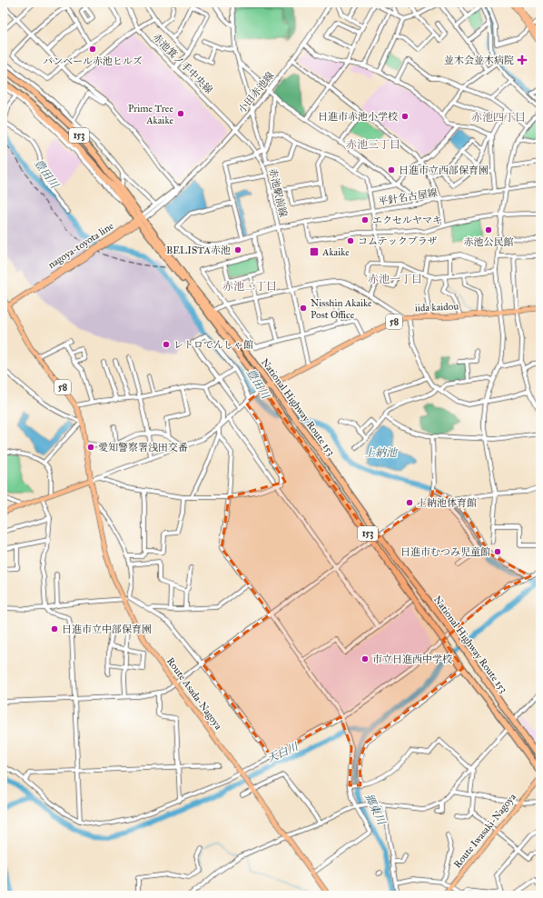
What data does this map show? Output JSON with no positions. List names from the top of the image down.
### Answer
{
  "streets": {
    "highway": ["153", "National Highway Route 153"],
    "main road": [
      "nagoya-toyota line",
      "iida kaidou",
      "58",
      "Route Asada-Nagoya",
      "Route Iwasaki-Nagoya"
    ],
    "street": [
      "赤池箕ノ手中央線",
      "小田赤池線",
      "赤池駅前線",
      "平針名古屋線"
    ]
  },
  "crossings": [
    ["赤池箕ノ手中央線", "小田赤池線"],
    ["赤池箕ノ手中央線", "赤池駅前線"],
    ["小田赤池線", "赤池駅前線"],
    ["小田赤池線", "nagoya-toyota line"],
    ["小田赤池線", "National Highway Route 153"],
    ["赤池駅前線", "平針名古屋線"],
    ["赤池駅前線", "iida kaidou"],
    ["nagoya-toyota line", "58"],
    ["nagoya-toyota line", "National Highway Route 153"],
    ["iida kaidou", "National Highway Route 153"],
    ["58", "Route Asada-Nagoya"]
  ],
  "districts": [
    "赤池四丁目",
    "赤池三丁目",
    "赤池一丁目",
    "赤池二丁目"
  ],
  "water": [
    "豊田川",
    "上納池",
    "天白川",
    "郷東川"
  ],
  "places": {
    "other": [
      "バンベール赤池ヒルズ",
      "Prime Tree Akaike",
      "日進市赤池小学校",
      "日進市立西部保育園",
      "エクセルヤマキ",
      "赤池公民館",
      "コムテックプラザ",
      "BELISTA赤池",
      "Nisshin Akaike Post Office",
      "レトロでんしゃ館",
      "愛知警察署浅田交番",
      "上納池体育館",
      "日進市むつみ児童館",
      "日進市立中部保育園",
      "市立日進西中学校"
    ],
    "health": ["並木会並木病院"],
    "transit": ["Akaike"]
  }
}
